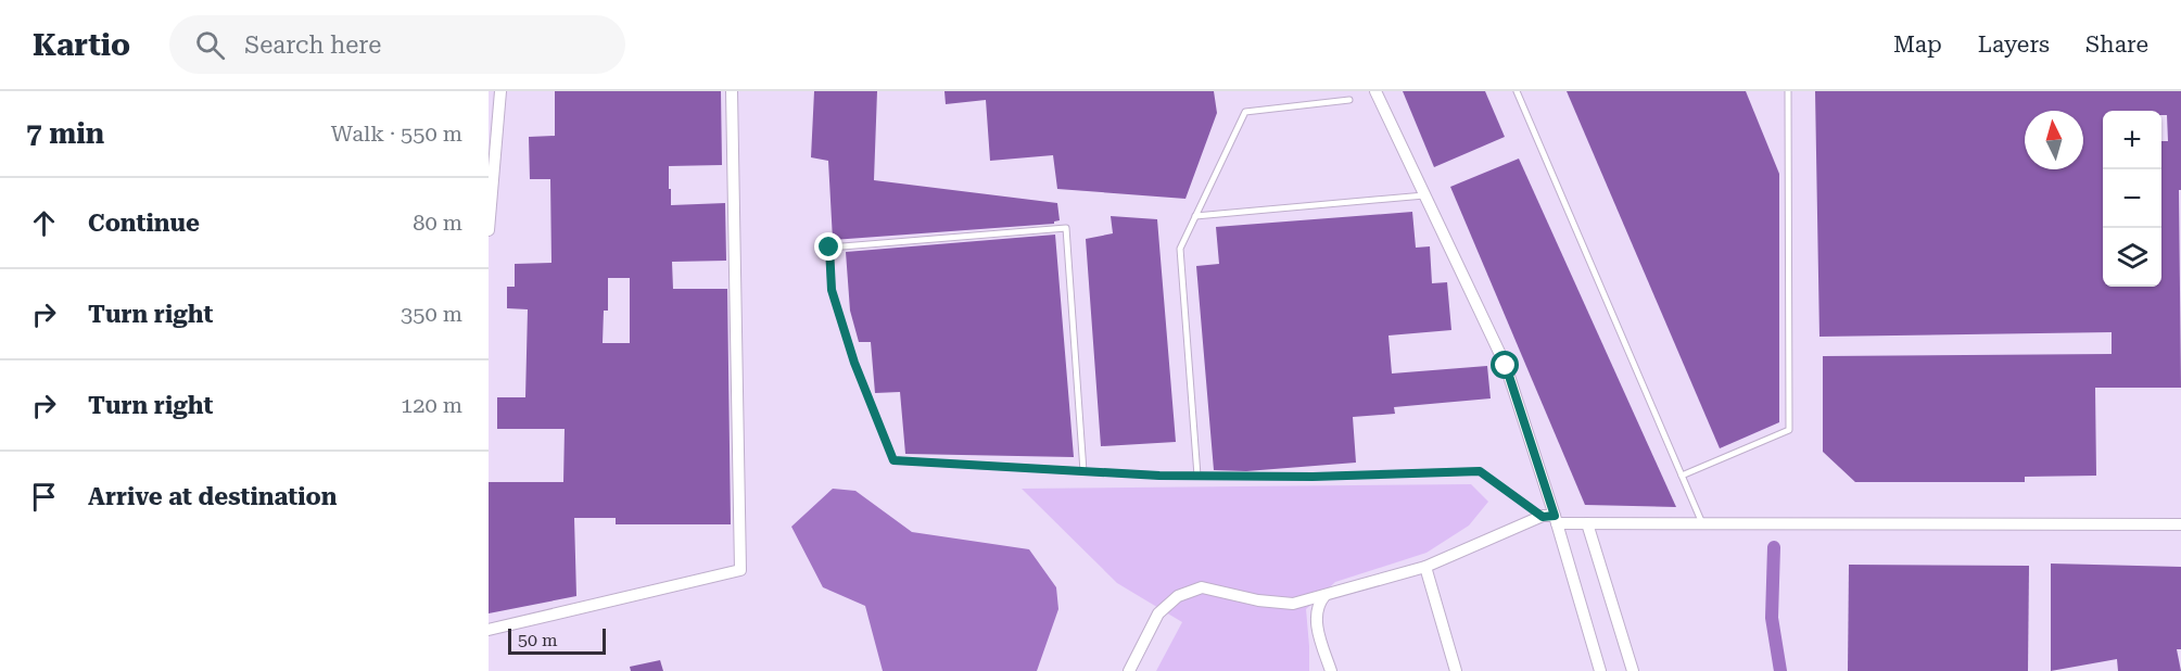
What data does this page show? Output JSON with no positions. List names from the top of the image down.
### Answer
{
  "scale_bar": "50 m",
  "north": "top",
  "page": {
    "header": "Kartio",
    "search": "Search here",
    "nav": ["Map", "Layers", "Share"],
    "heading": ["7 min", "Walk · 550 m"],
    "map_buttons": ["+", "−"],
    "list": [
      ["Continue", "80 m"],
      ["Turn right", "350 m"],
      ["Turn right", "120 m"],
      "Arrive at destination"
    ],
    "scale": "50 m"
  }
}
